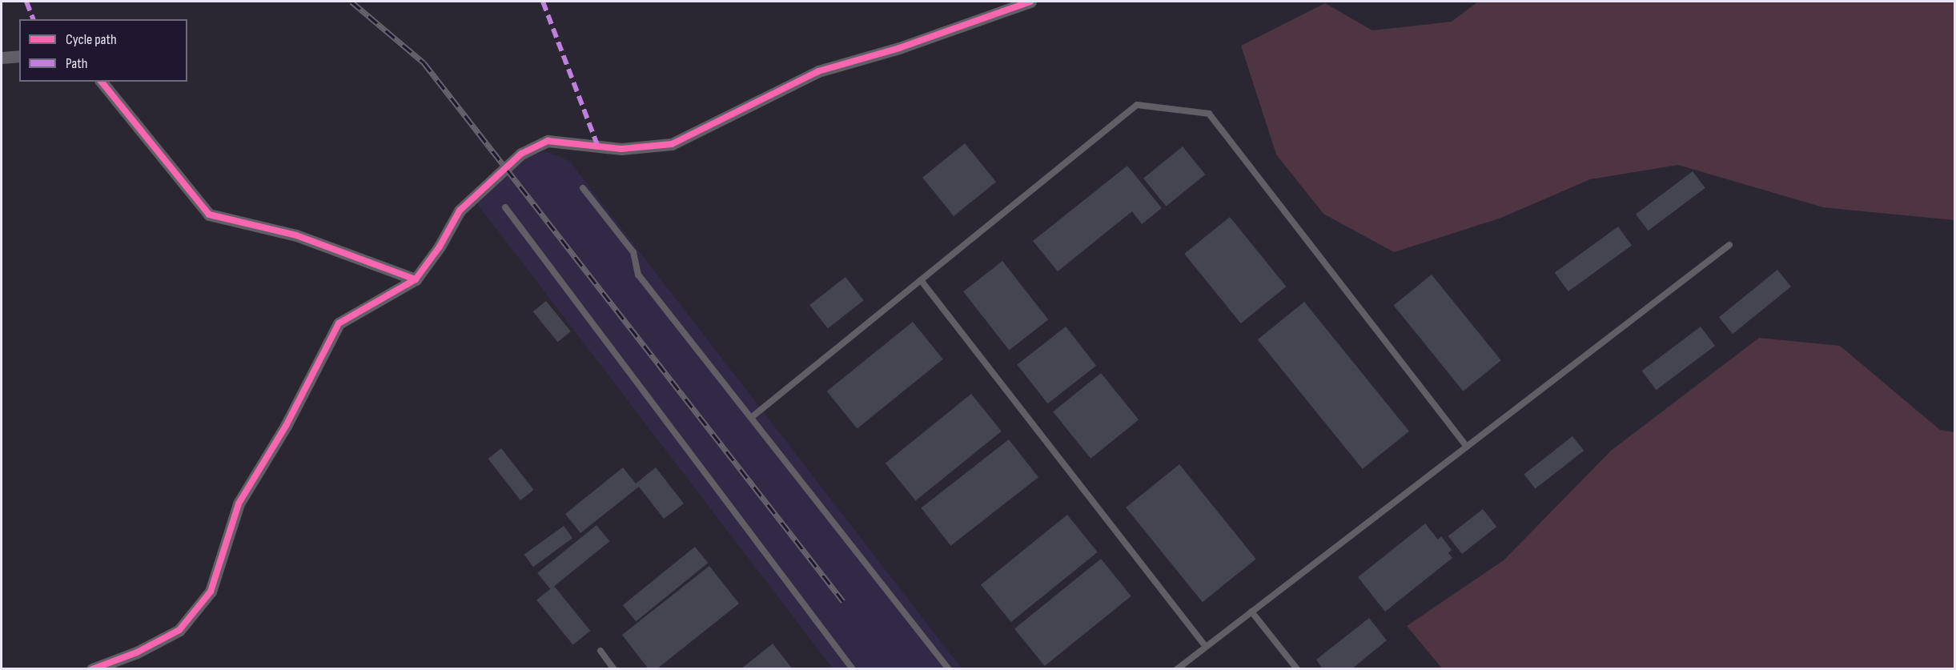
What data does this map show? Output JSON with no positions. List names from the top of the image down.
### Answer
{
  "legend": ["Cycle path", "Path"]
}
